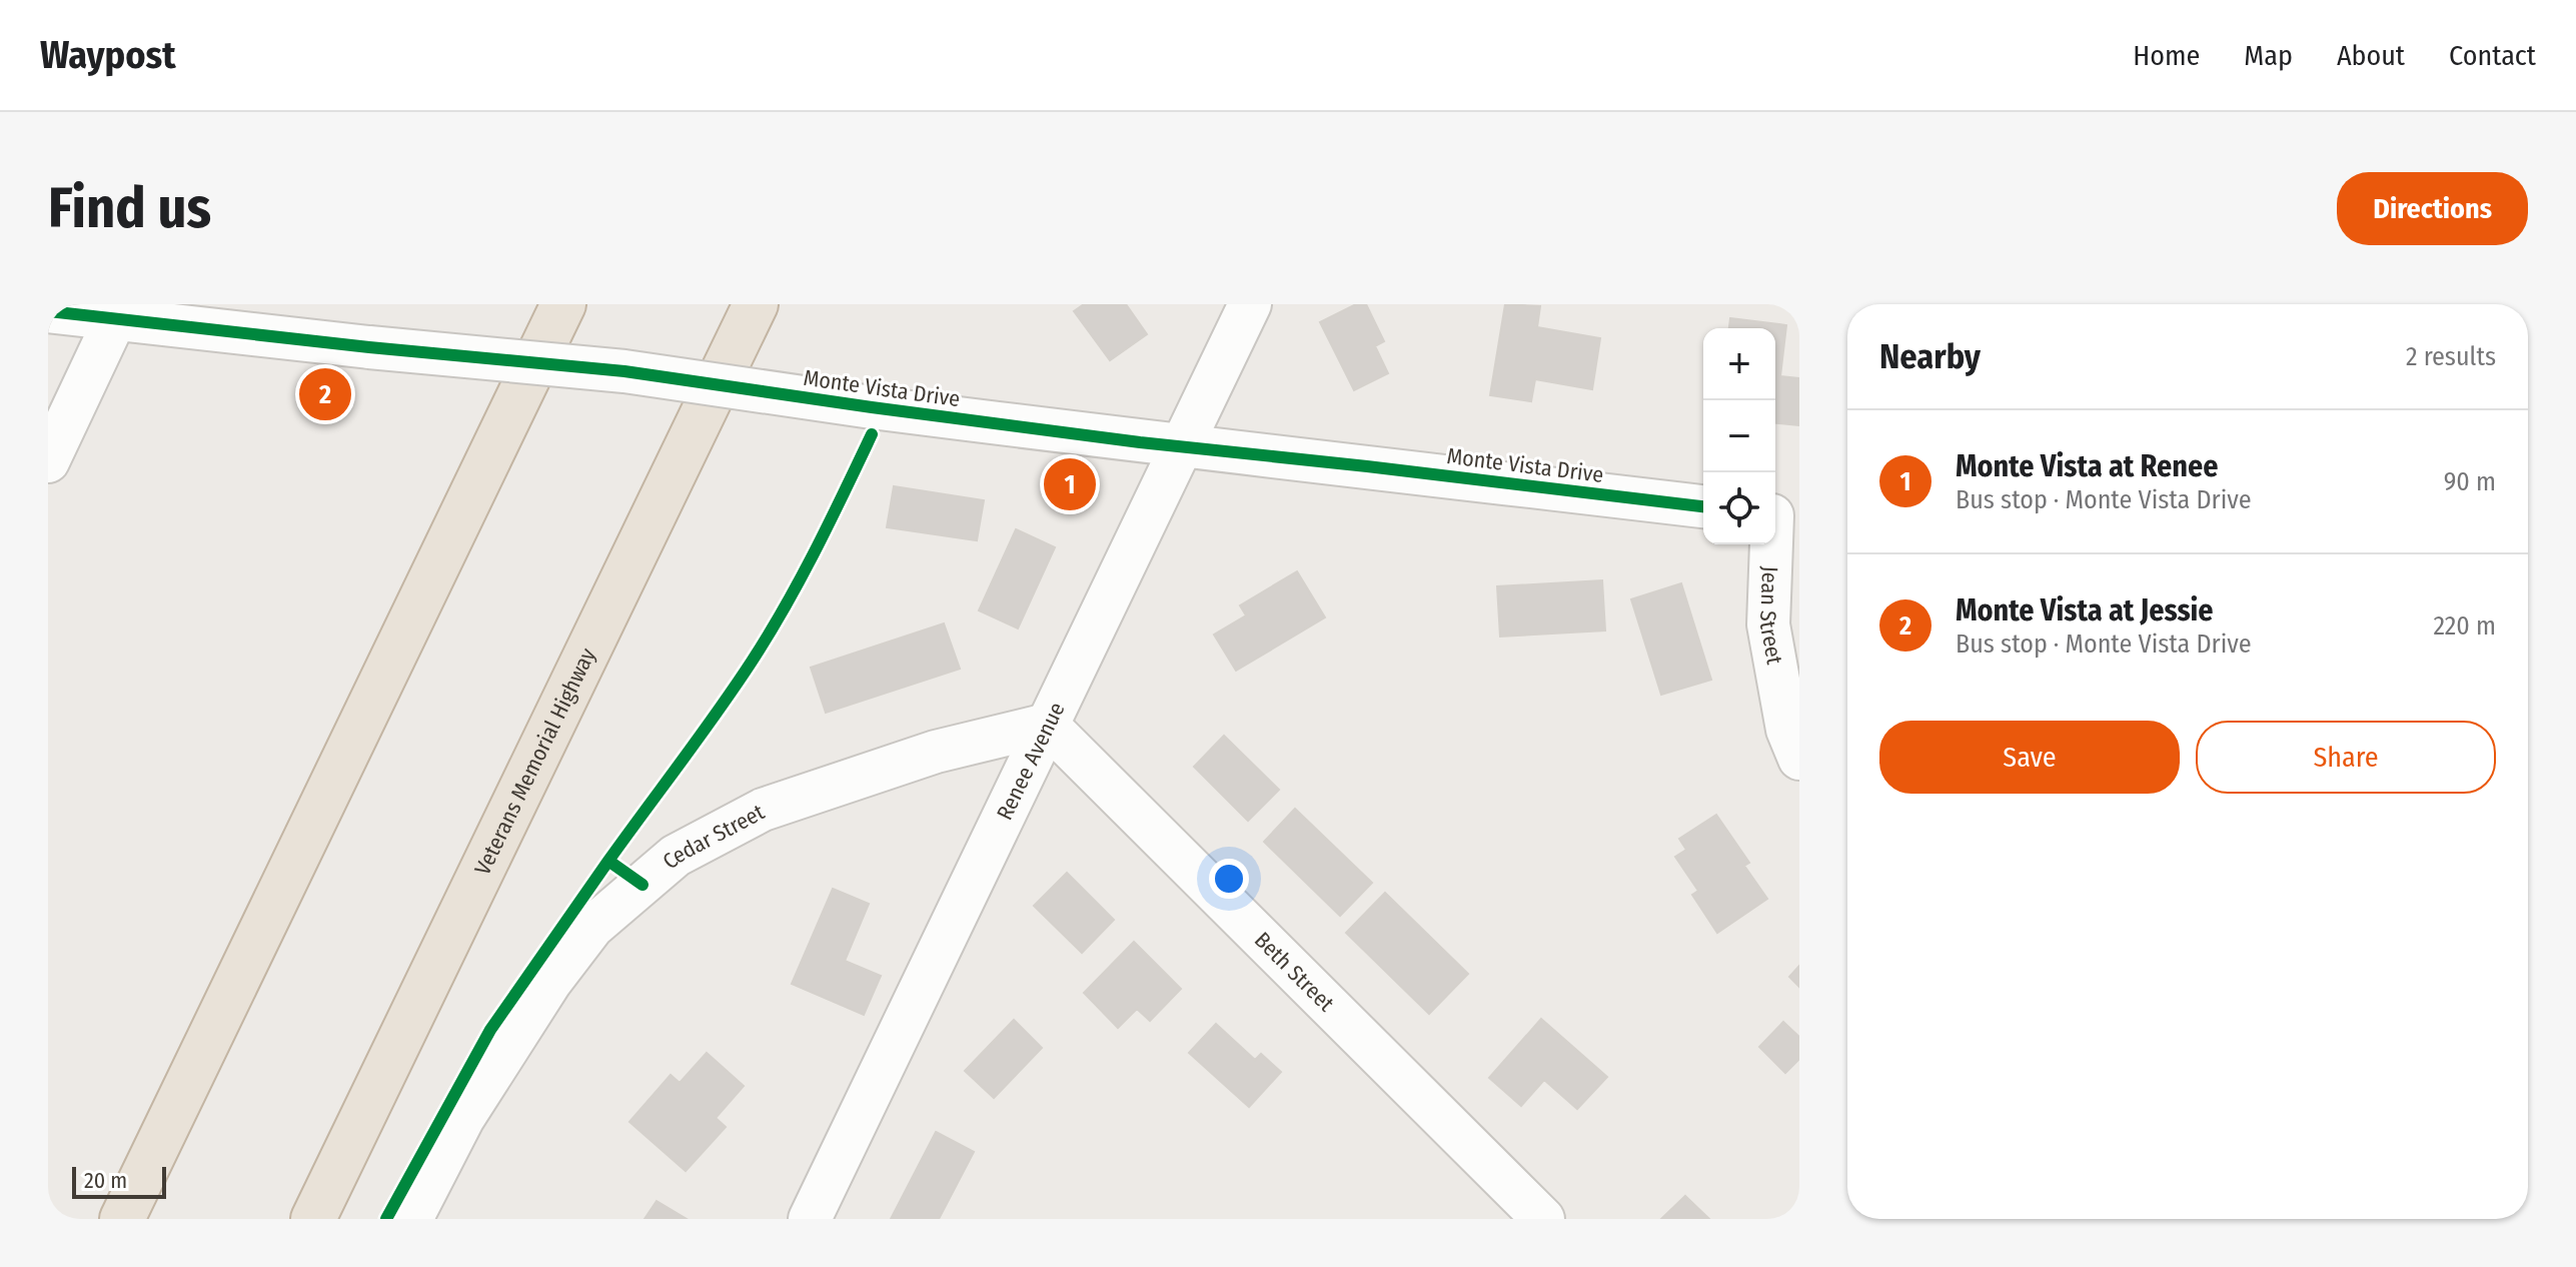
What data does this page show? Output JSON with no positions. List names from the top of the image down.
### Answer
{
  "streets": {
    "highway": ["Veterans Memorial Highway"],
    "street": [
      "Monte Vista Drive",
      "Jean Street",
      "Renee Avenue",
      "Cedar Street",
      "Beth Street"
    ]
  },
  "crossings": [
    ["Monte Vista Drive", "Renee Avenue"],
    ["Renee Avenue", "Cedar Street"],
    ["Renee Avenue", "Beth Street"],
    ["Cedar Street", "Beth Street"]
  ],
  "scale_bar": "20 m",
  "page": {
    "header": "Waypost",
    "nav": [
      "Home",
      "Map",
      "About",
      "Contact"
    ],
    "buttons": [
      "Directions",
      ["Save", "Share"]
    ],
    "title": "Find us",
    "heading": ["Nearby", "2 results"],
    "map_buttons": ["+", "−"],
    "pins": ["2", "1"],
    "list": [
      {
        "mark": "1",
        "name": "Monte Vista at Renee",
        "note": "Bus stop · Monte Vista Drive",
        "value": "90 m"
      },
      {
        "mark": "2",
        "name": "Monte Vista at Jessie",
        "note": "Bus stop · Monte Vista Drive",
        "value": "220 m"
      }
    ],
    "scale": "20 m"
  }
}
